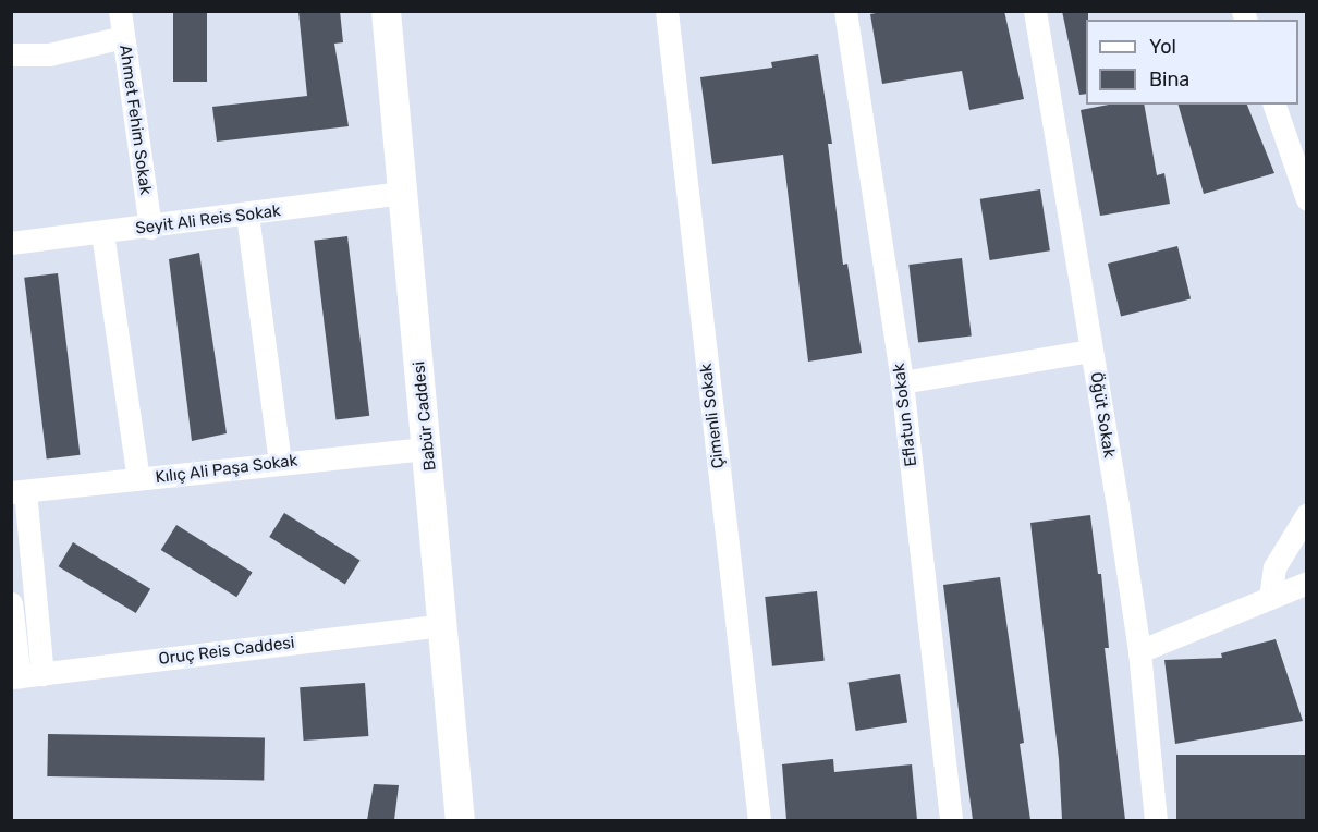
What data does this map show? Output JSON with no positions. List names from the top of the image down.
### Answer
{
  "streets": {
    "main road": ["Babür Caddesi"],
    "street": [
      "Ahmet Fehim Sokak",
      "Seyit Ali Reis Sokak",
      "Eflatun Sokak",
      "Öğüt Sokak",
      "Çimenli Sokak",
      "Kılıç Ali Paşa Sokak",
      "Oruç Reis Caddesi"
    ]
  },
  "crossings": [
    ["Ahmet Fehim Sokak", "Seyit Ali Reis Sokak"],
    ["Seyit Ali Reis Sokak", "Babür Caddesi"],
    ["Babür Caddesi", "Kılıç Ali Paşa Sokak"],
    ["Babür Caddesi", "Oruç Reis Caddesi"]
  ],
  "legend": ["Yol", "Bina"]
}
